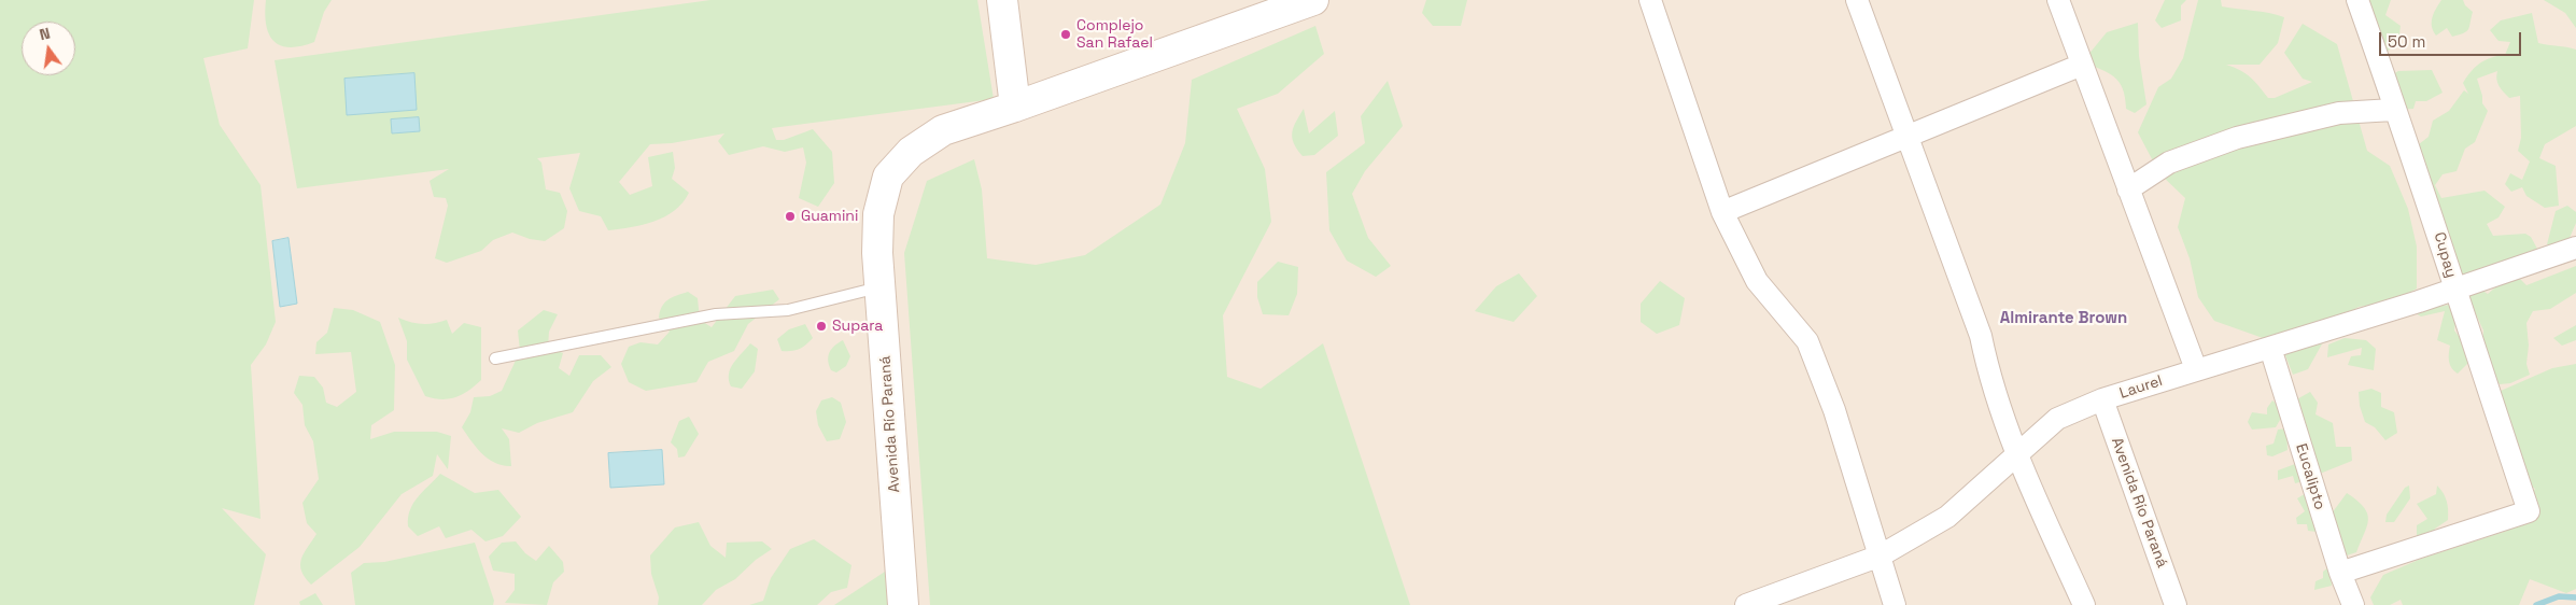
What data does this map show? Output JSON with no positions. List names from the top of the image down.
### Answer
{
  "streets": {
    "main road": ["Avenida Río Paraná"],
    "street": ["Cupay", "Laurel", "Eucalipto"]
  },
  "crossings": [
    ["Cupay", "Laurel"],
    ["Cupay", "Eucalipto"],
    ["Laurel", "Avenida Río Paraná"],
    ["Laurel", "Eucalipto"]
  ],
  "districts": ["Almirante Brown"],
  "places": ["Complejo San Rafael", "Guamini", "Supara"],
  "scale_bar": "50 m",
  "north": "top"
}
